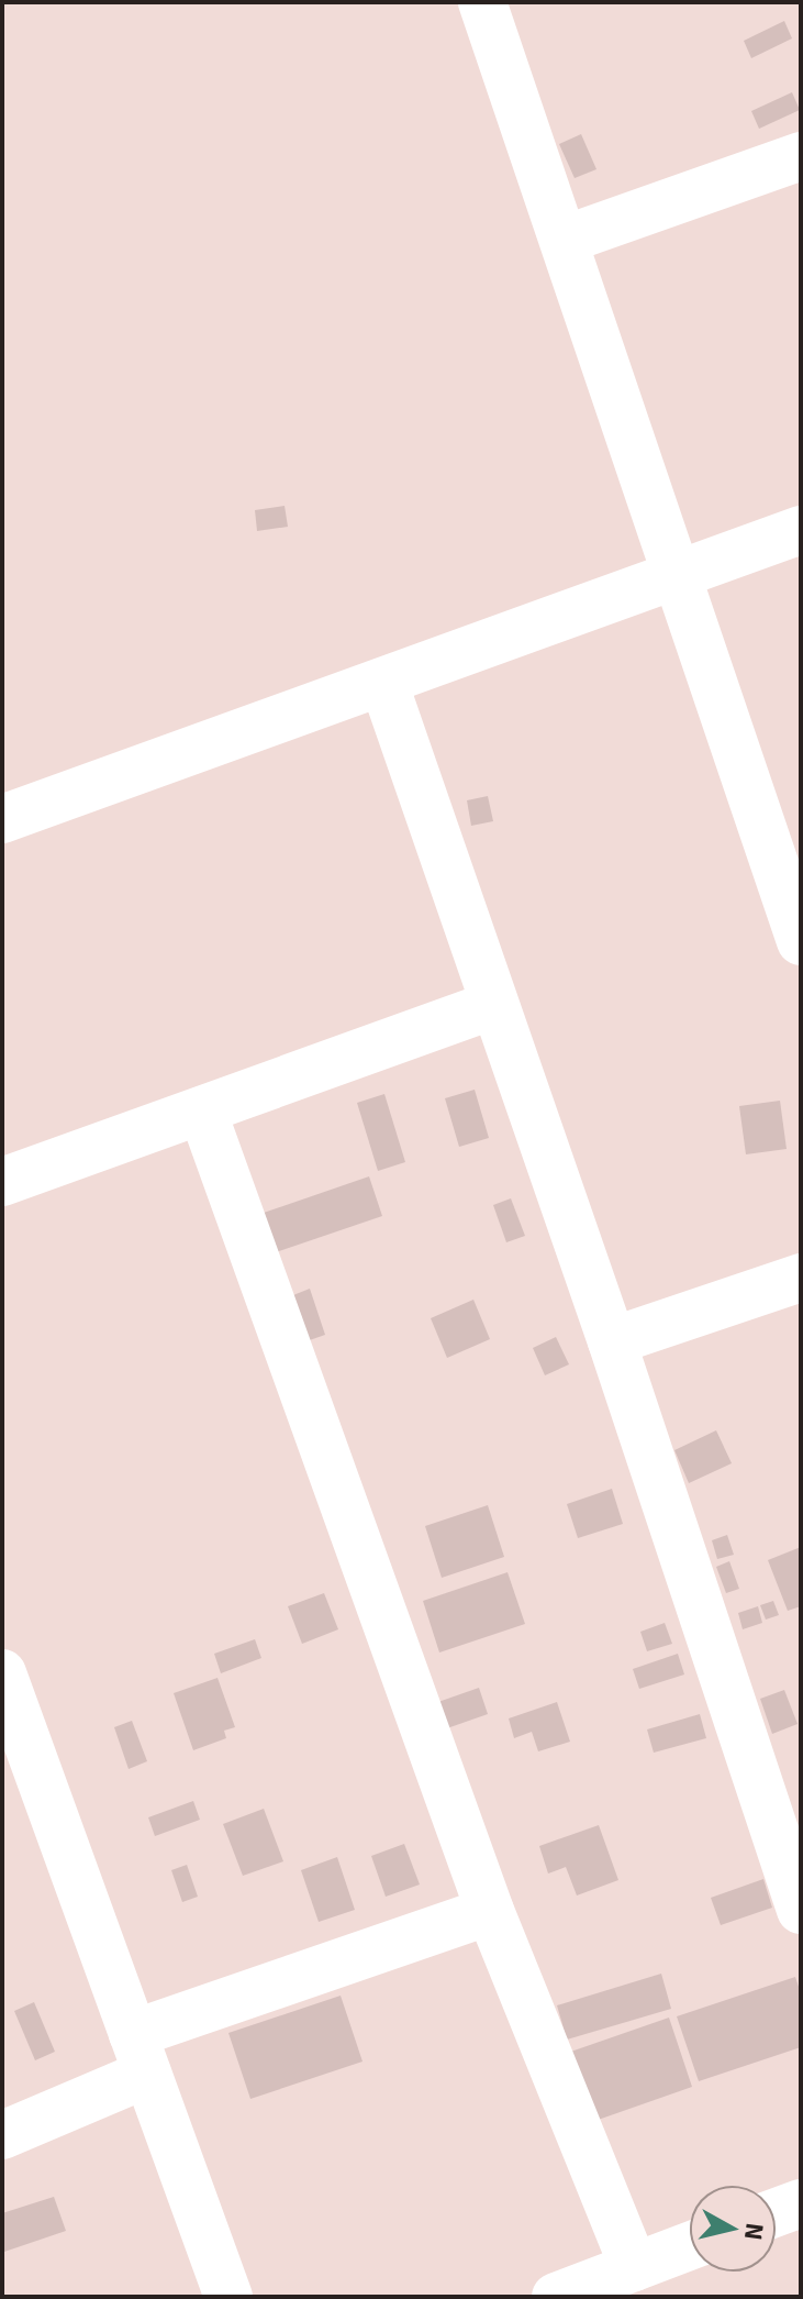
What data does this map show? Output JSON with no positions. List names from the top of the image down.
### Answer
{
  "north": "right"
}
